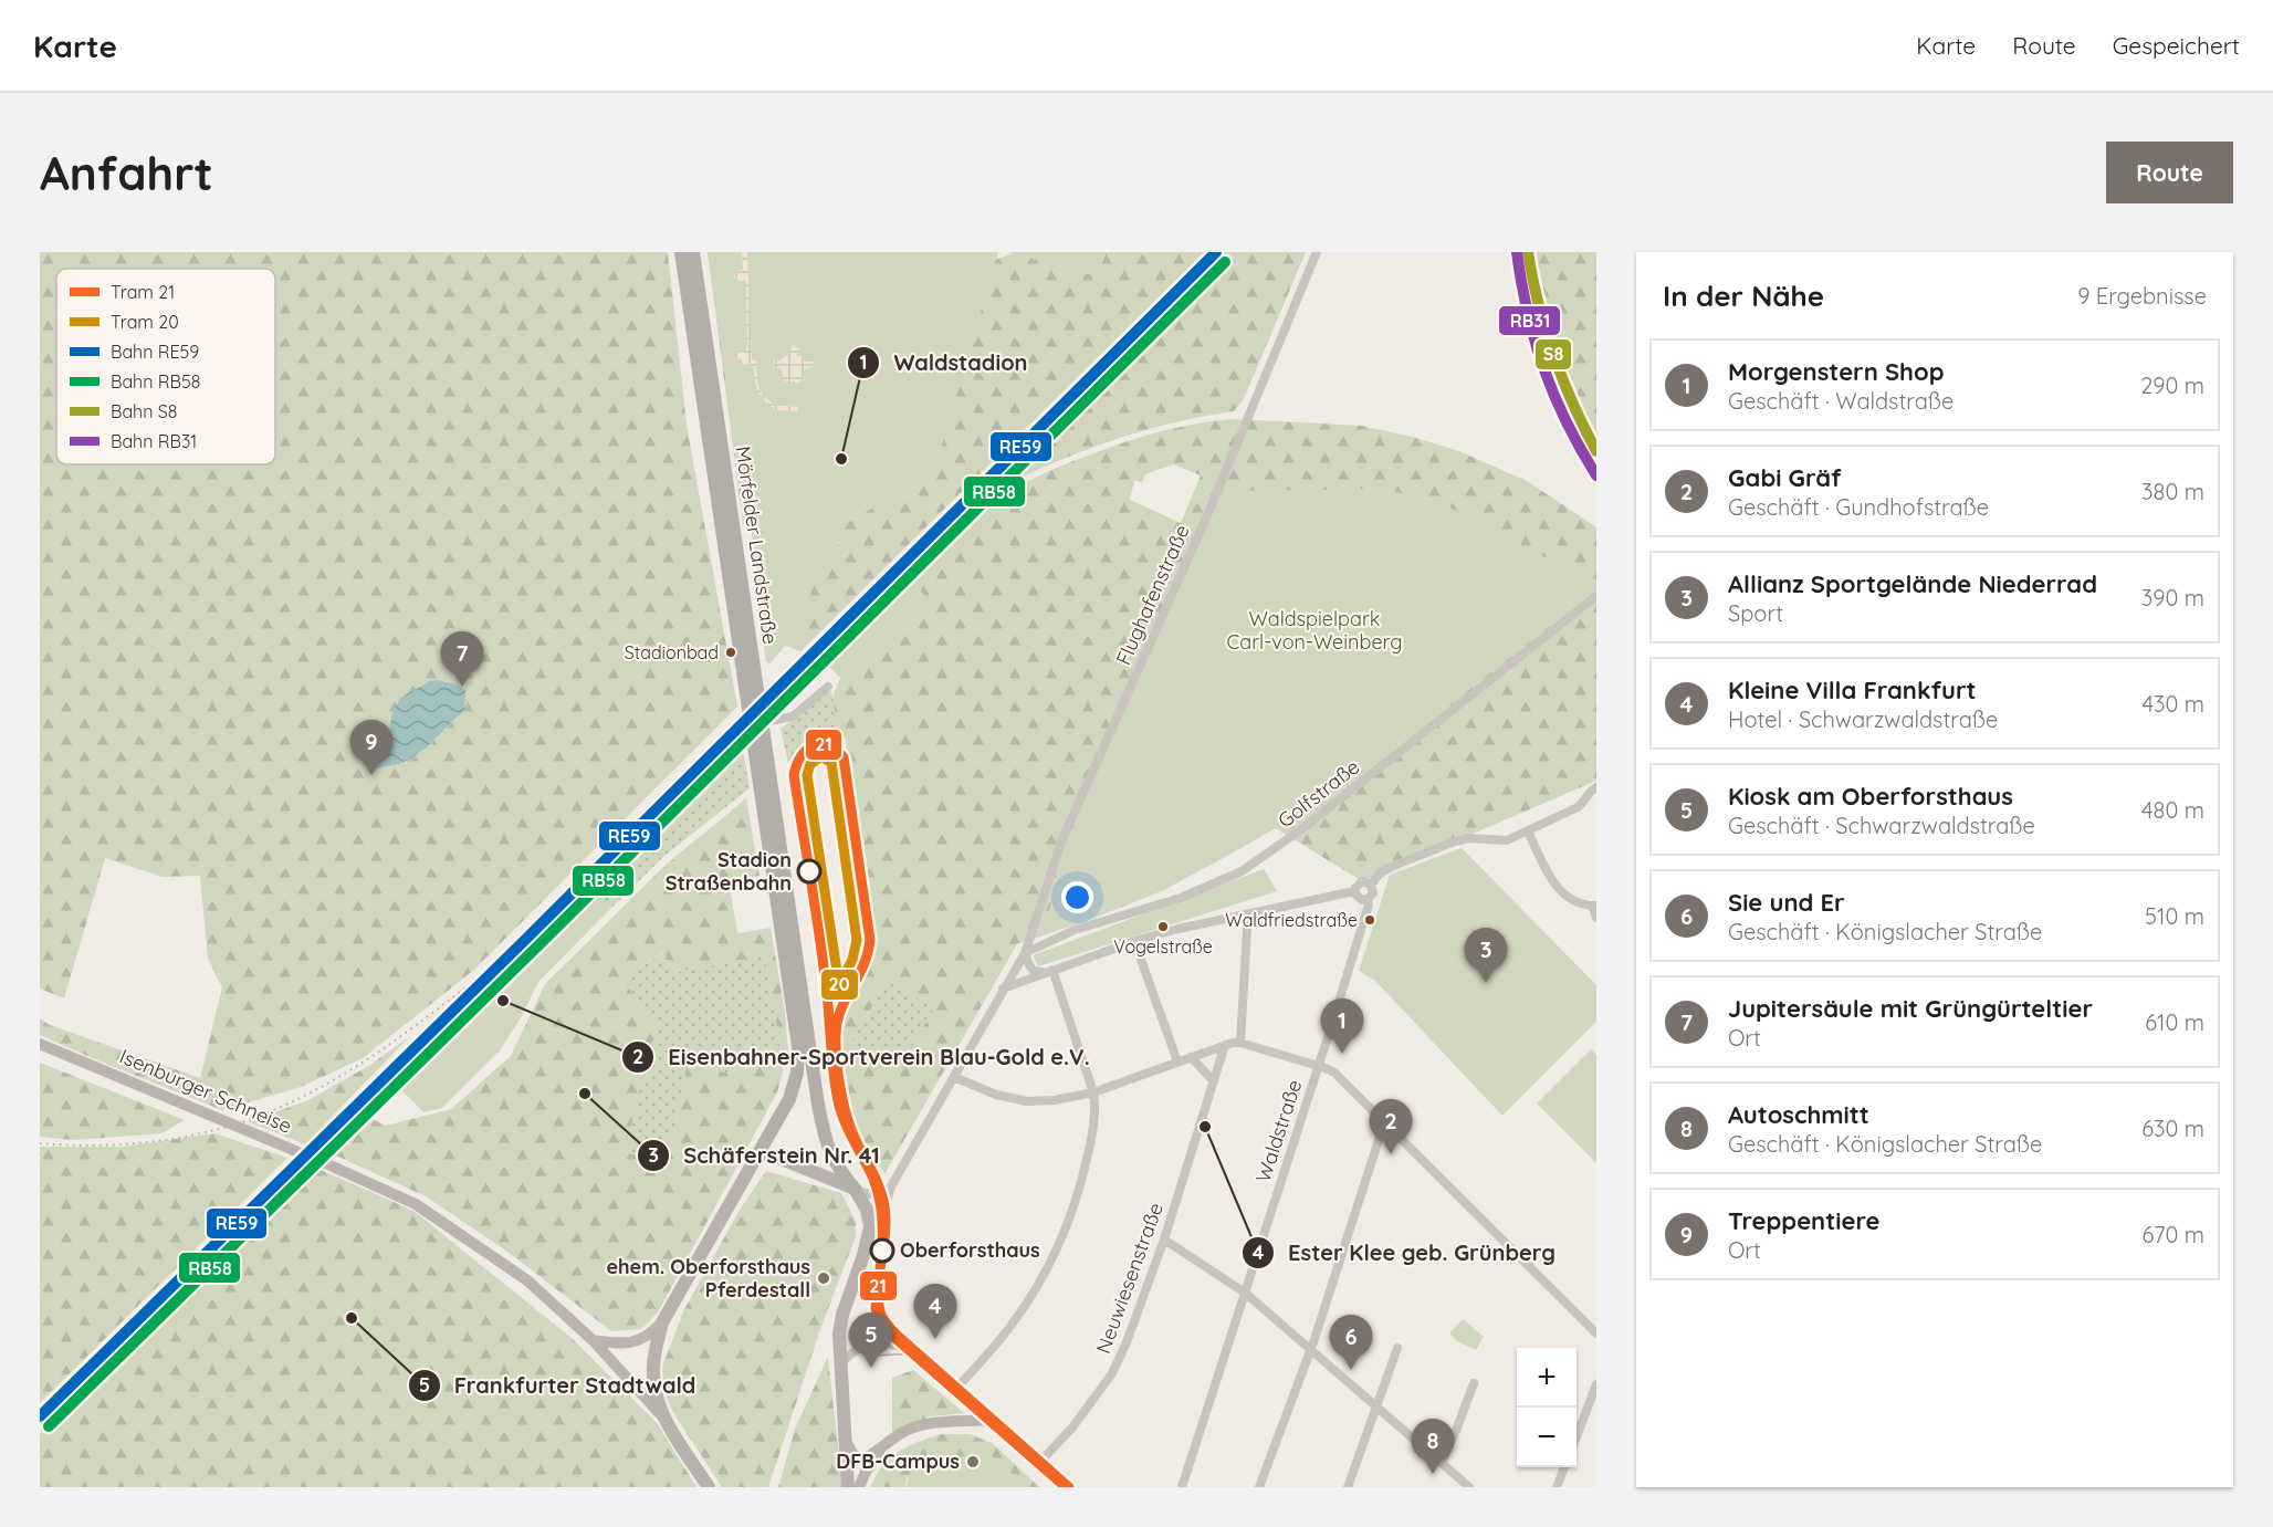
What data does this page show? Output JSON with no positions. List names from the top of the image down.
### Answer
{
  "streets": {
    "highway": ["Mörfelder Landstraße"],
    "main road": ["Isenburger Schneise"],
    "street": [
      "Flughafenstraße",
      "Golfstraße",
      "Waldstraße",
      "Neuwiesenstraße"
    ]
  },
  "crossings": [
    ["Flughafenstraße", "Golfstraße"]
  ],
  "parks": ["Waldspielpark Carl-von-Weinberg"],
  "places": [
    "Waldstadion",
    "Stadionbad",
    "Stadion Straßenbahn",
    "Waldfriedstraße",
    "Vogelstraße",
    "Eisenbahner-Sportverein Blau-Gold e.V.",
    "Schäferstein Nr. 41",
    "Ester Klee geb. Grünberg",
    "Oberforsthaus",
    "ehem. Oberforsthaus Pferdestall",
    "Frankfurter Stadtwald",
    "DFB-Campus"
  ],
  "lines": [
    "rail line RE59",
    "rail line S8",
    "rail line RB31",
    "rail line RB58",
    "tram line 21",
    "tram line 20"
  ],
  "legend": [
    "Tram 21",
    "Tram 20",
    "Bahn RE59",
    "Bahn RB58",
    "Bahn S8",
    "Bahn RB31"
  ],
  "page": {
    "header": "Karte",
    "nav": ["Karte", "Route", "Gespeichert"],
    "buttons": "Route",
    "title": "Anfahrt",
    "heading": ["In der Nähe", "9 Ergebnisse"],
    "list": [
      {
        "mark": "1",
        "name": "Morgenstern Shop",
        "note": "Geschäft · Waldstraße",
        "value": "290 m"
      },
      {
        "mark": "2",
        "name": "Gabi Gräf",
        "note": "Geschäft · Gundhofstraße",
        "value": "380 m"
      },
      {
        "mark": "3",
        "name": "Allianz Sportgelände Niederrad",
        "note": "Sport",
        "value": "390 m"
      },
      {
        "mark": "4",
        "name": "Kleine Villa Frankfurt",
        "note": "Hotel · Schwarzwaldstraße",
        "value": "430 m"
      },
      {
        "mark": "5",
        "name": "Kiosk am Oberforsthaus",
        "note": "Geschäft · Schwarzwaldstraße",
        "value": "480 m"
      },
      {
        "mark": "6",
        "name": "Sie und Er",
        "note": "Geschäft · Königslacher Straße",
        "value": "510 m"
      },
      {
        "mark": "7",
        "name": "Jupitersäule mit Grüngürteltier",
        "note": "Ort",
        "value": "610 m"
      },
      {
        "mark": "8",
        "name": "Autoschmitt",
        "note": "Geschäft · Königslacher Straße",
        "value": "630 m"
      },
      {
        "mark": "9",
        "name": "Treppentiere",
        "note": "Ort",
        "value": "670 m"
      }
    ],
    "pins": [
      "7",
      "9",
      "3",
      "1",
      "2",
      "4",
      "5",
      "6",
      "8"
    ],
    "map_buttons": ["+", "−"]
  }
}
